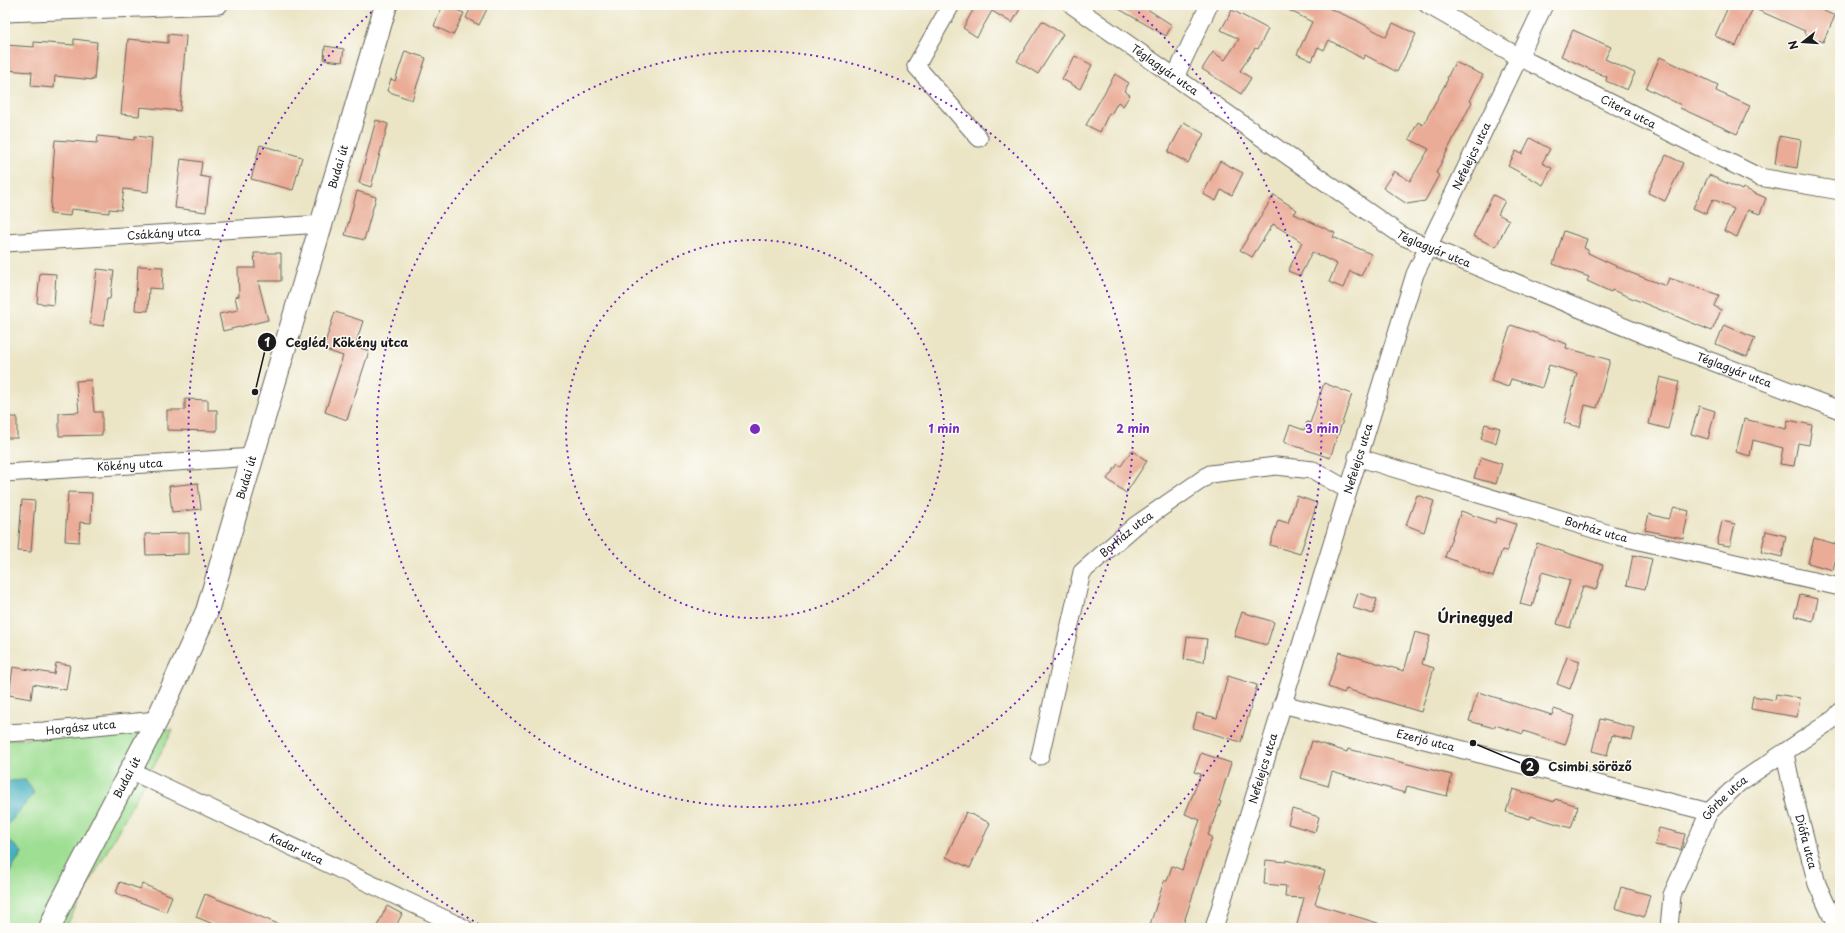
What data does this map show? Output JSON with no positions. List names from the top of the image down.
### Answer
{
  "streets": {
    "street": [
      "Téglagyár utca",
      "Citera utca",
      "Nefelejcs utca",
      "Budai út",
      "Csákány utca",
      "Kökény utca",
      "Borház utca",
      "Horgász utca",
      "Ezerjó utca",
      "Görbe utca",
      "Diófa utca",
      "Kadar utca"
    ]
  },
  "crossings": [
    ["Téglagyár utca", "Nefelejcs utca"],
    ["Citera utca", "Nefelejcs utca"],
    ["Nefelejcs utca", "Borház utca"],
    ["Nefelejcs utca", "Ezerjó utca"],
    ["Budai út", "Csákány utca"],
    ["Budai út", "Kökény utca"],
    ["Budai út", "Horgász utca"],
    ["Budai út", "Kadar utca"],
    ["Ezerjó utca", "Görbe utca"],
    ["Görbe utca", "Diófa utca"]
  ],
  "districts": ["Úrinegyed"],
  "places": ["Cegléd, Kökény utca", "Csimbi söröző"],
  "north": "left",
  "rings": ["1 min", "2 min", "3 min"]
}
